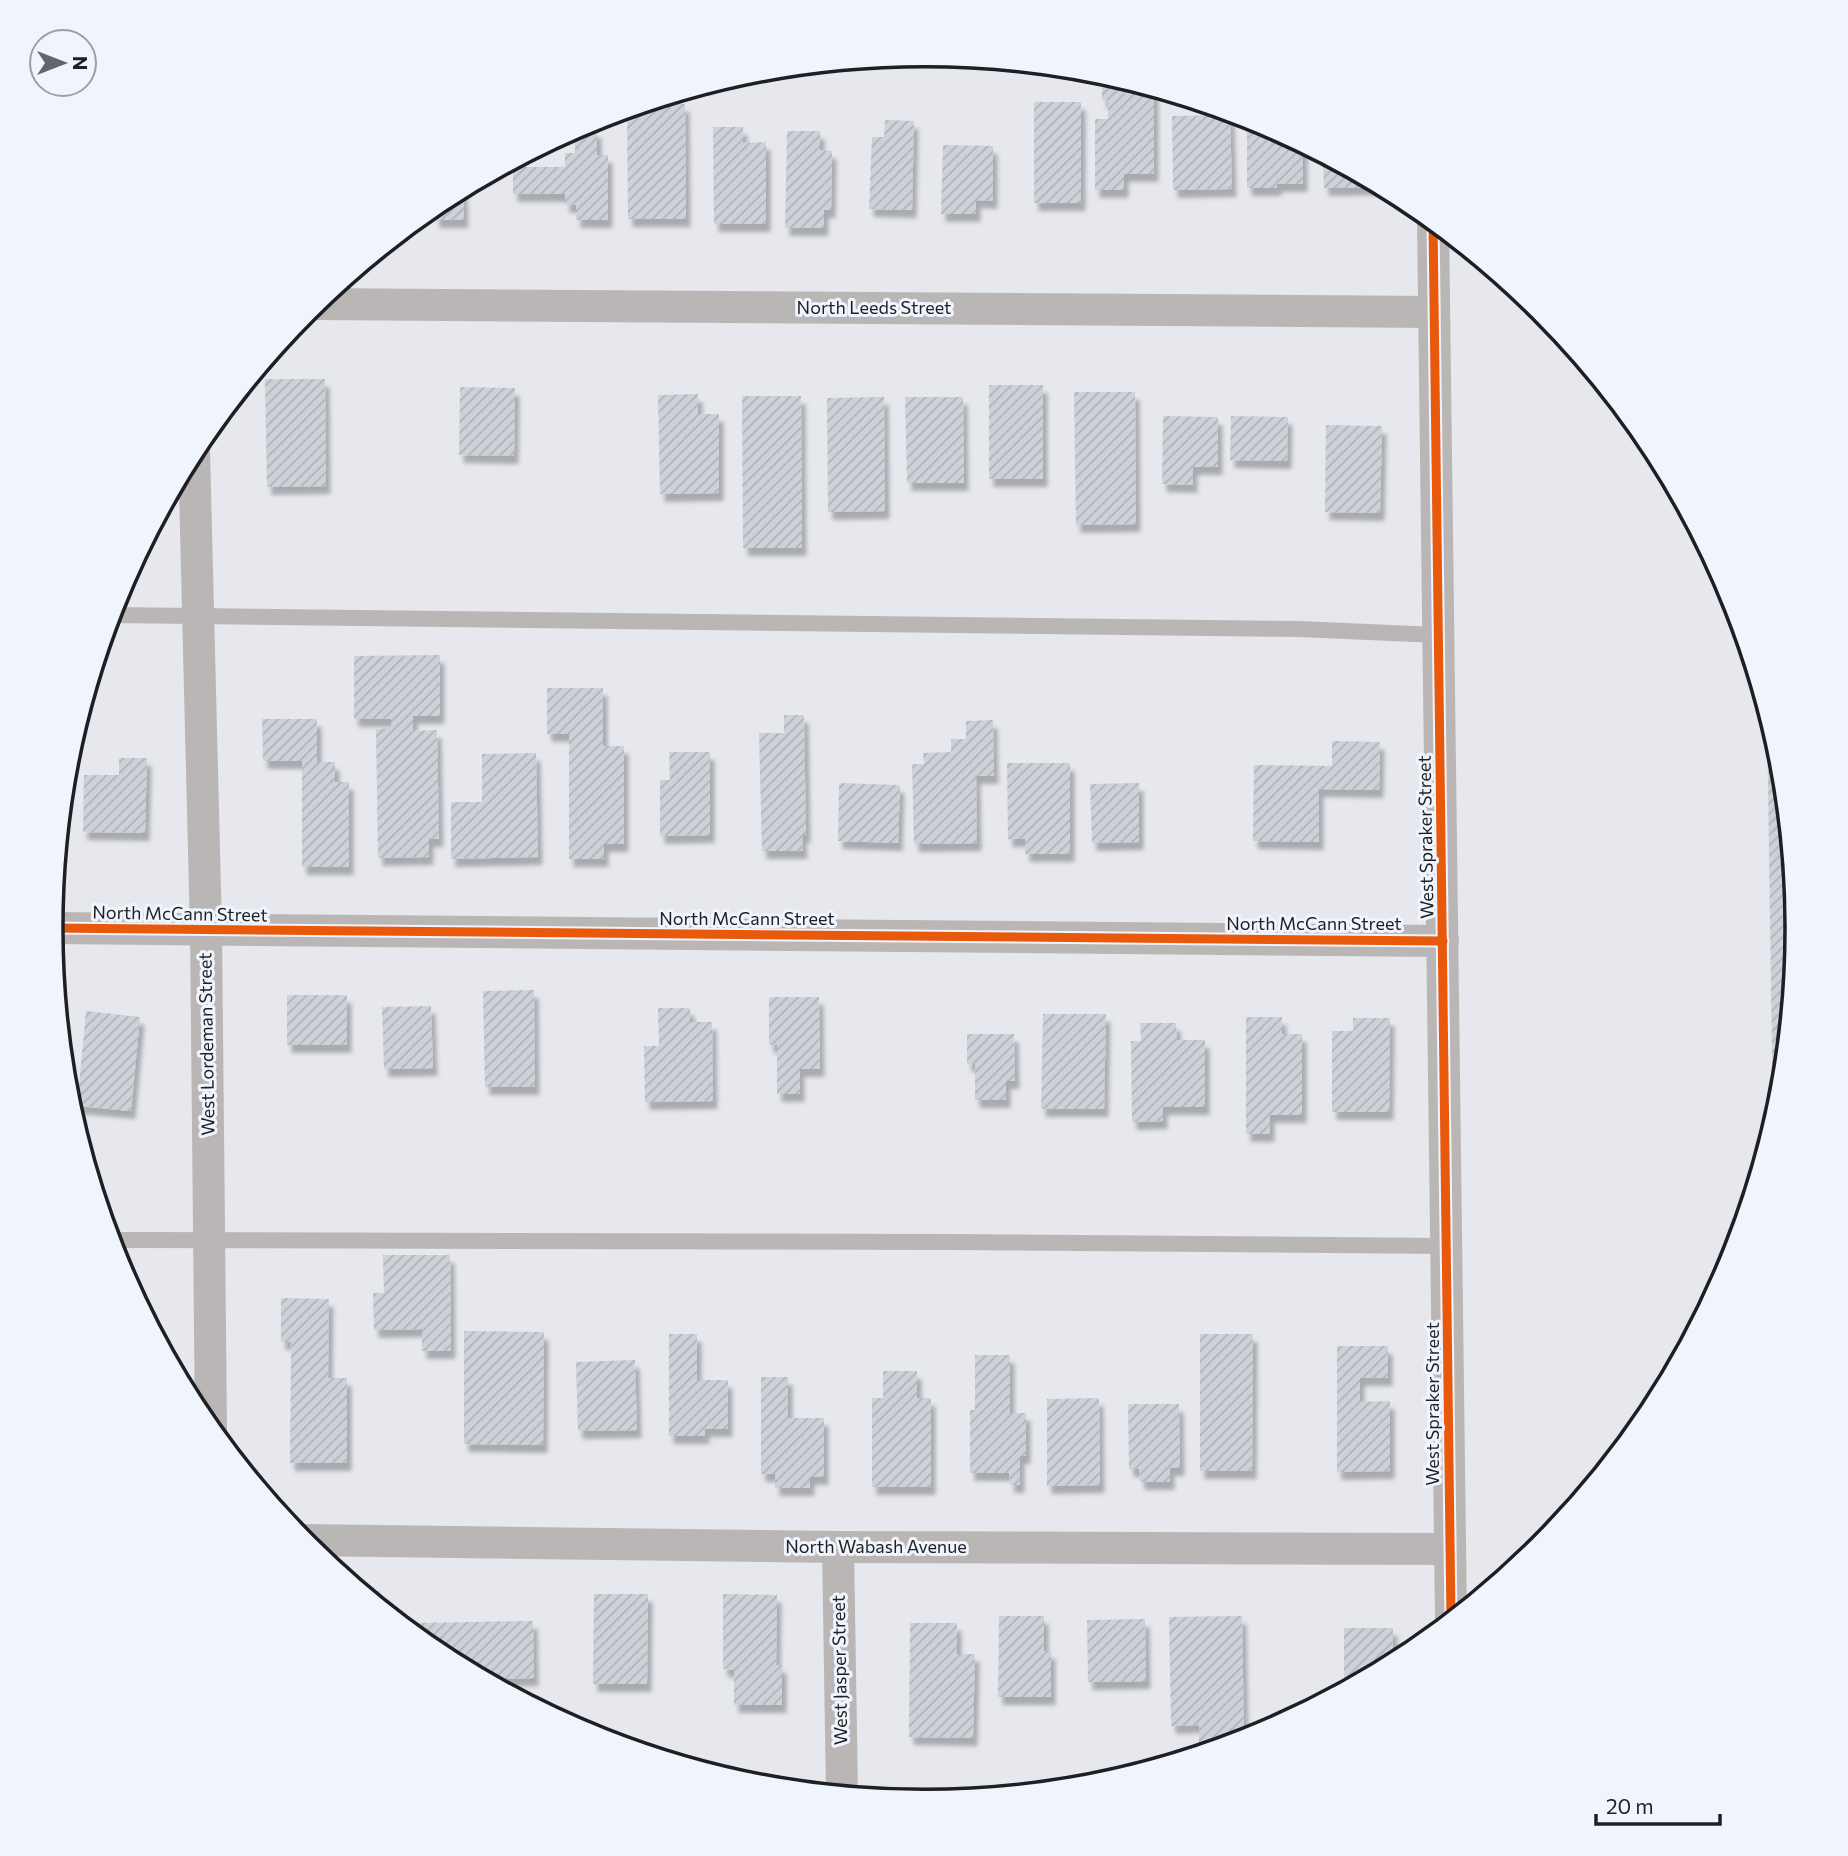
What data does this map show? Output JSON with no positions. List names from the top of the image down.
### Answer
{
  "streets": {
    "street": [
      "North Leeds Street",
      "West Spraker Street",
      "North McCann Street",
      "West Lordeman Street",
      "North Wabash Avenue",
      "West Jasper Street"
    ]
  },
  "crossings": [
    ["North Leeds Street", "West Spraker Street"],
    ["West Spraker Street", "North McCann Street"],
    ["West Spraker Street", "North Wabash Avenue"],
    ["North McCann Street", "West Lordeman Street"],
    ["North Wabash Avenue", "West Jasper Street"]
  ],
  "scale_bar": "20 m",
  "north": "right"
}
